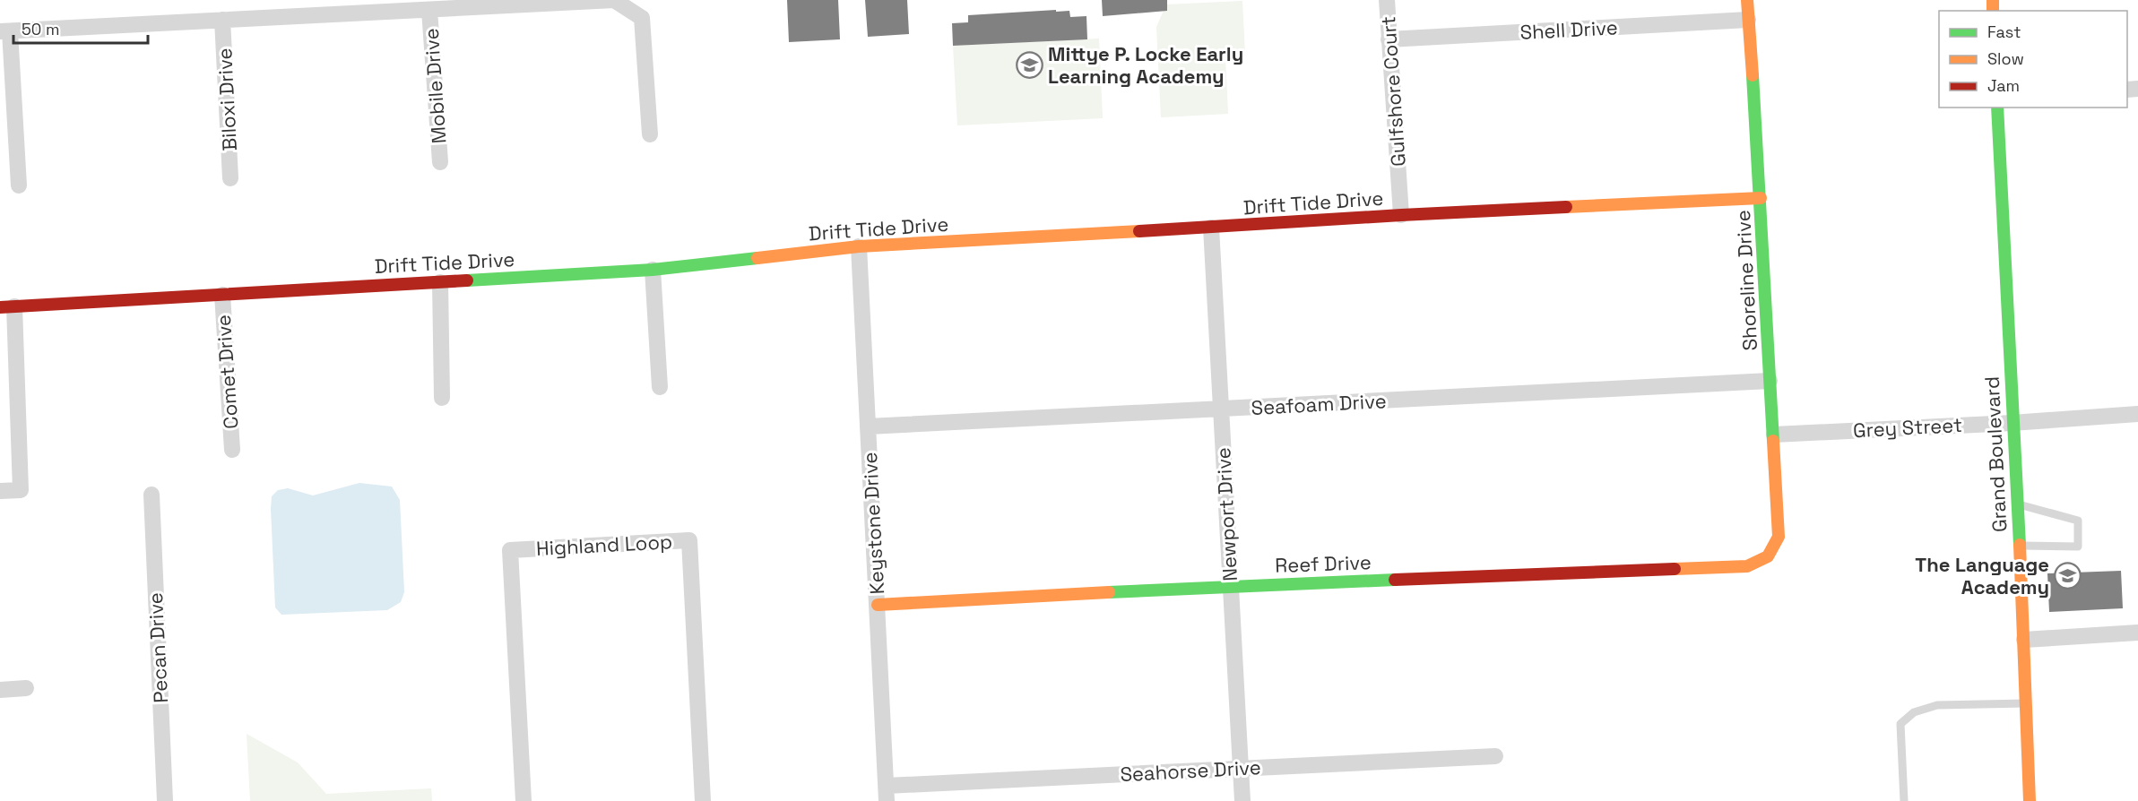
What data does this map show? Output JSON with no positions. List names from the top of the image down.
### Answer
{
  "streets": {
    "street": [
      "Shell Drive",
      "Mobile Drive",
      "Gulfshore Court",
      "Biloxi Drive",
      "Drift Tide Drive",
      "Shoreline Drive",
      "Comet Drive",
      "Seafoam Drive",
      "Grey Street",
      "Grand Boulevard",
      "Newport Drive",
      "Keystone Drive",
      "Highland Loop",
      "Reef Drive",
      "Pecan Drive",
      "Seahorse Drive"
    ]
  },
  "crossings": [
    ["Shell Drive", "Gulfshore Court"],
    ["Shell Drive", "Shoreline Drive"],
    ["Gulfshore Court", "Drift Tide Drive"],
    ["Drift Tide Drive", "Shoreline Drive"],
    ["Drift Tide Drive", "Comet Drive"],
    ["Drift Tide Drive", "Newport Drive"],
    ["Drift Tide Drive", "Keystone Drive"],
    ["Shoreline Drive", "Seafoam Drive"],
    ["Shoreline Drive", "Grey Street"],
    ["Shoreline Drive", "Reef Drive"],
    ["Seafoam Drive", "Newport Drive"],
    ["Seafoam Drive", "Keystone Drive"],
    ["Grey Street", "Grand Boulevard"],
    ["Newport Drive", "Reef Drive"],
    ["Newport Drive", "Seahorse Drive"],
    ["Keystone Drive", "Reef Drive"],
    ["Keystone Drive", "Seahorse Drive"]
  ],
  "places": {
    "school or university": ["Mittye P. Locke Early Learning Academy", "The Language Academy"]
  },
  "legend": ["Fast", "Slow", "Jam"],
  "scale_bar": "50 m"
}
